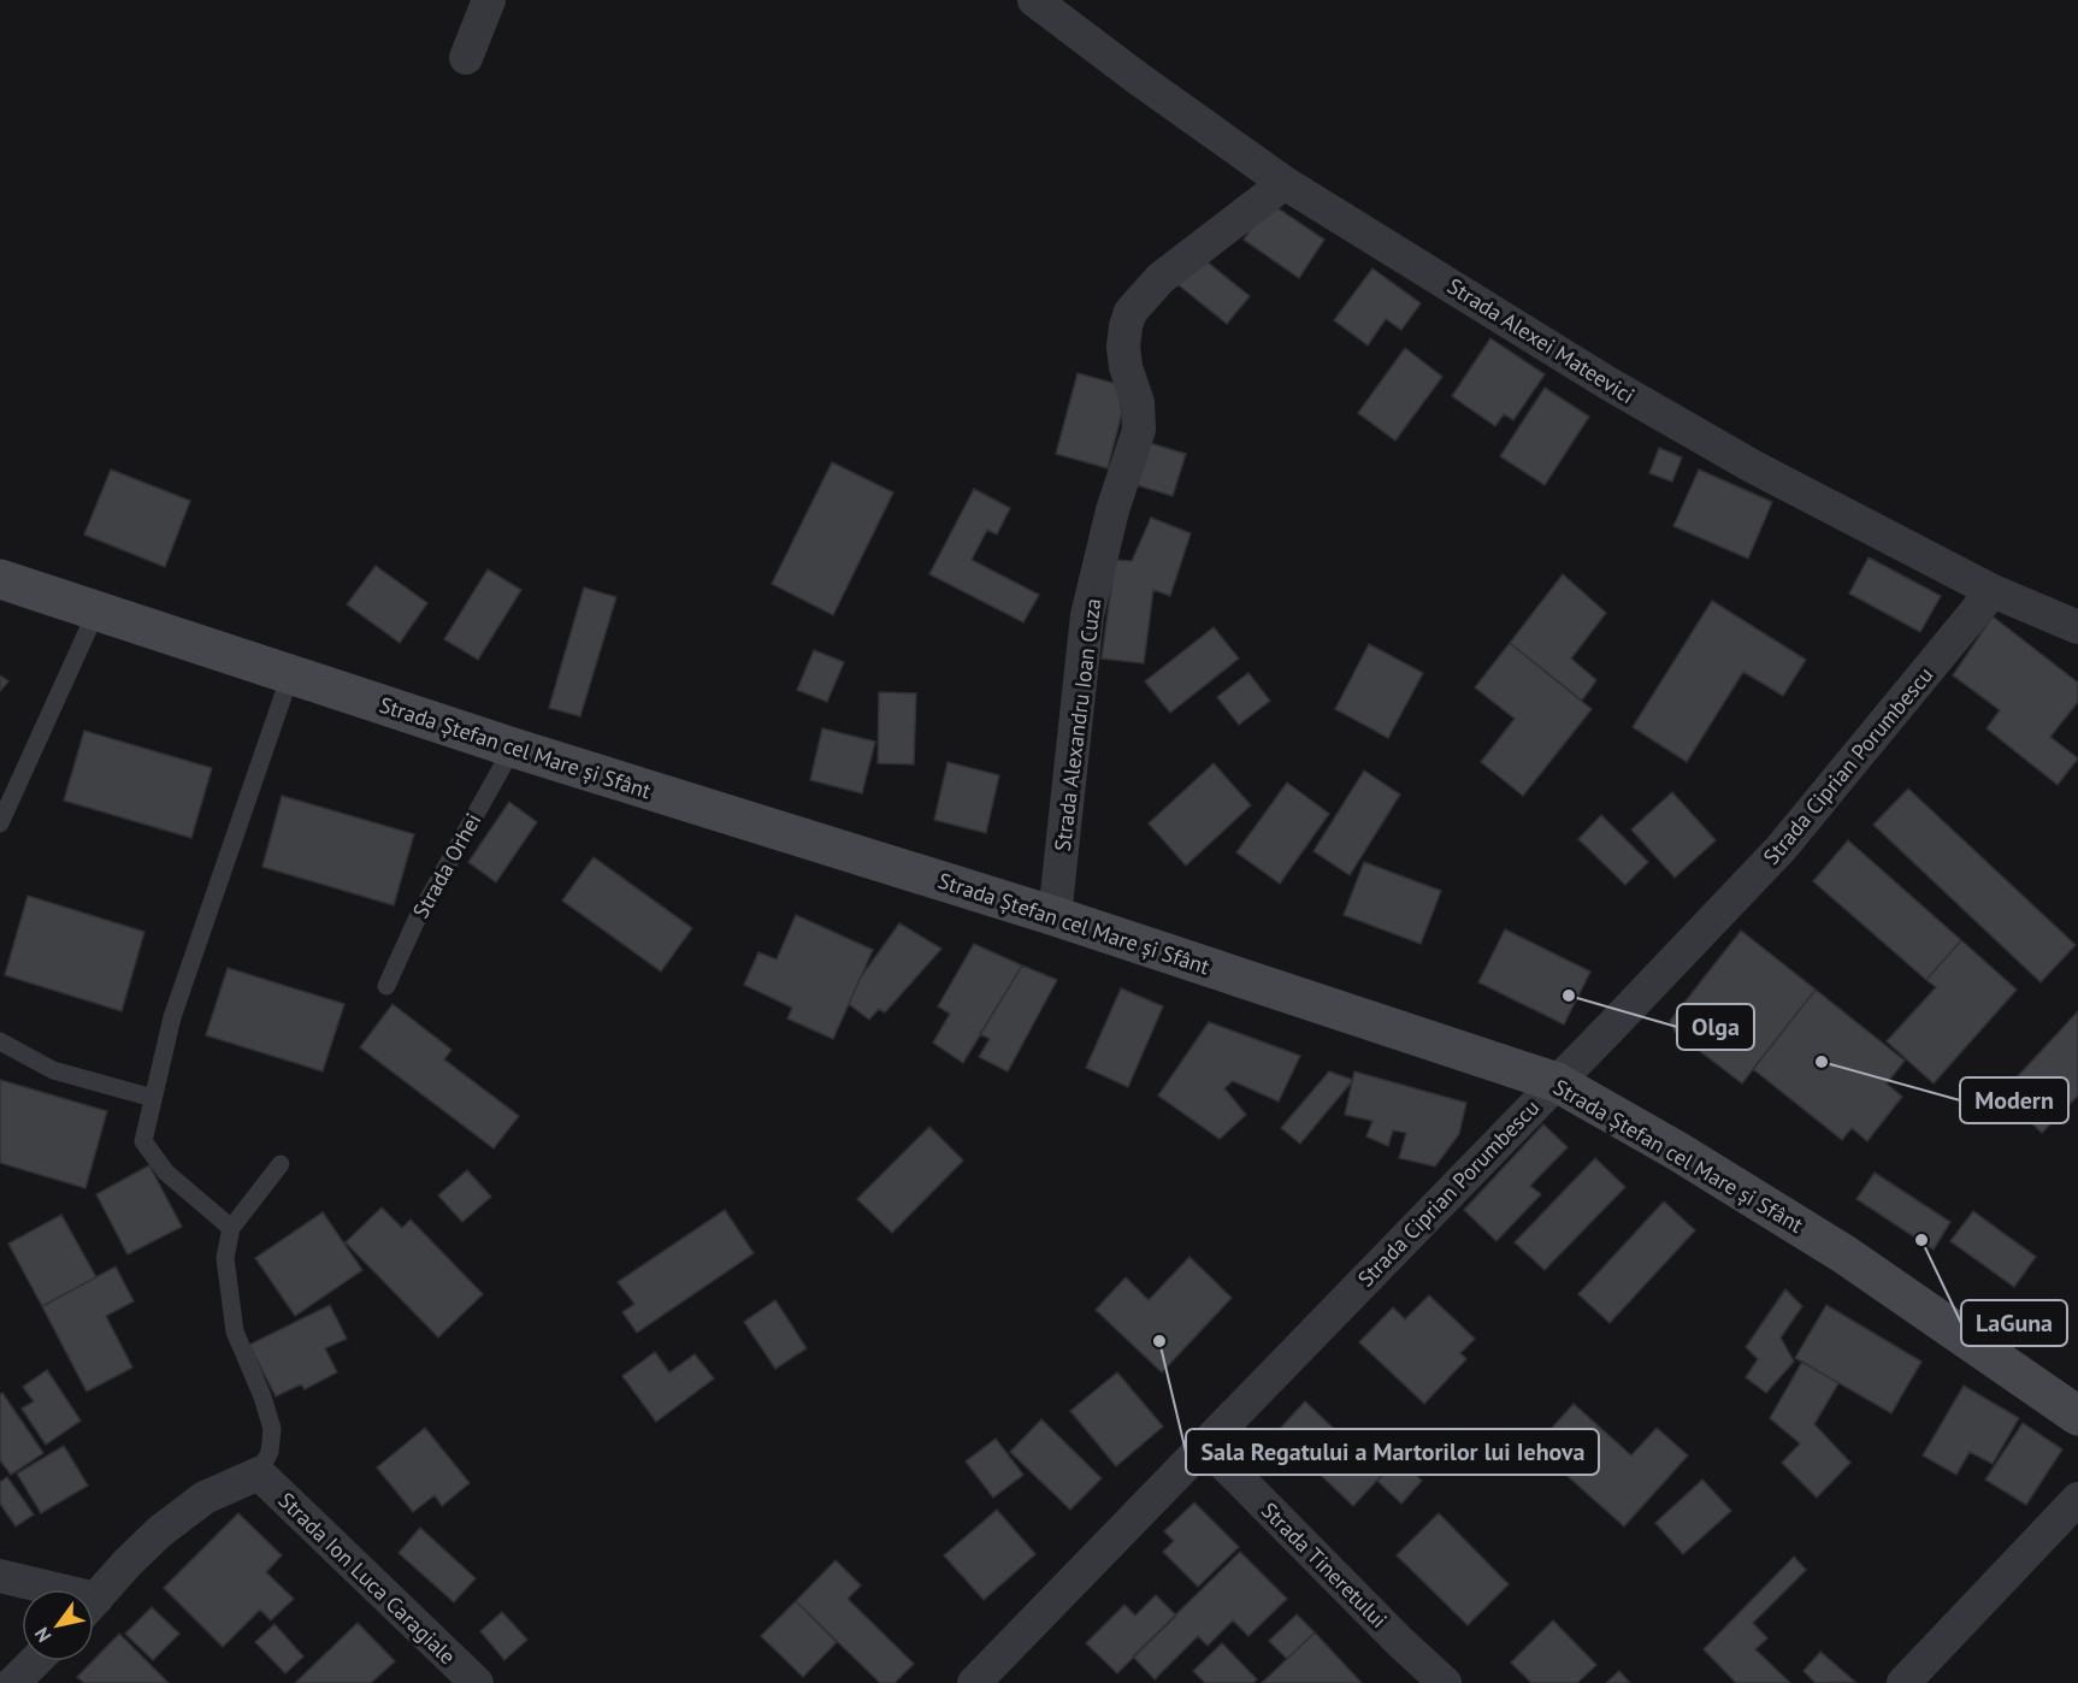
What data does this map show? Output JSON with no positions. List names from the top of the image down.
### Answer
{
  "streets": {
    "main road": ["Strada Ștefan cel Mare și Sfânt"],
    "street": [
      "Strada Alexei Mateevici",
      "Strada Alexandru Ioan Cuza",
      "Strada Ciprian Porumbescu",
      "Strada Tineretului",
      "Strada Ion Luca Caragiale"
    ],
    "lane": ["Strada Orhei"]
  },
  "crossings": [
    ["Strada Alexei Mateevici", "Strada Alexandru Ioan Cuza"],
    ["Strada Alexei Mateevici", "Strada Ciprian Porumbescu"],
    ["Strada Alexandru Ioan Cuza", "Strada Ștefan cel Mare și Sfânt"],
    ["Strada Ștefan cel Mare și Sfânt", "Strada Ciprian Porumbescu"],
    ["Strada Ștefan cel Mare și Sfânt", "Strada Orhei"],
    ["Strada Ciprian Porumbescu", "Strada Tineretului"]
  ],
  "places": [
    "Olga",
    "Modern",
    "LaGuna",
    "Sala Regatului a Martorilor lui Iehova"
  ],
  "north": "bottom left"
}
